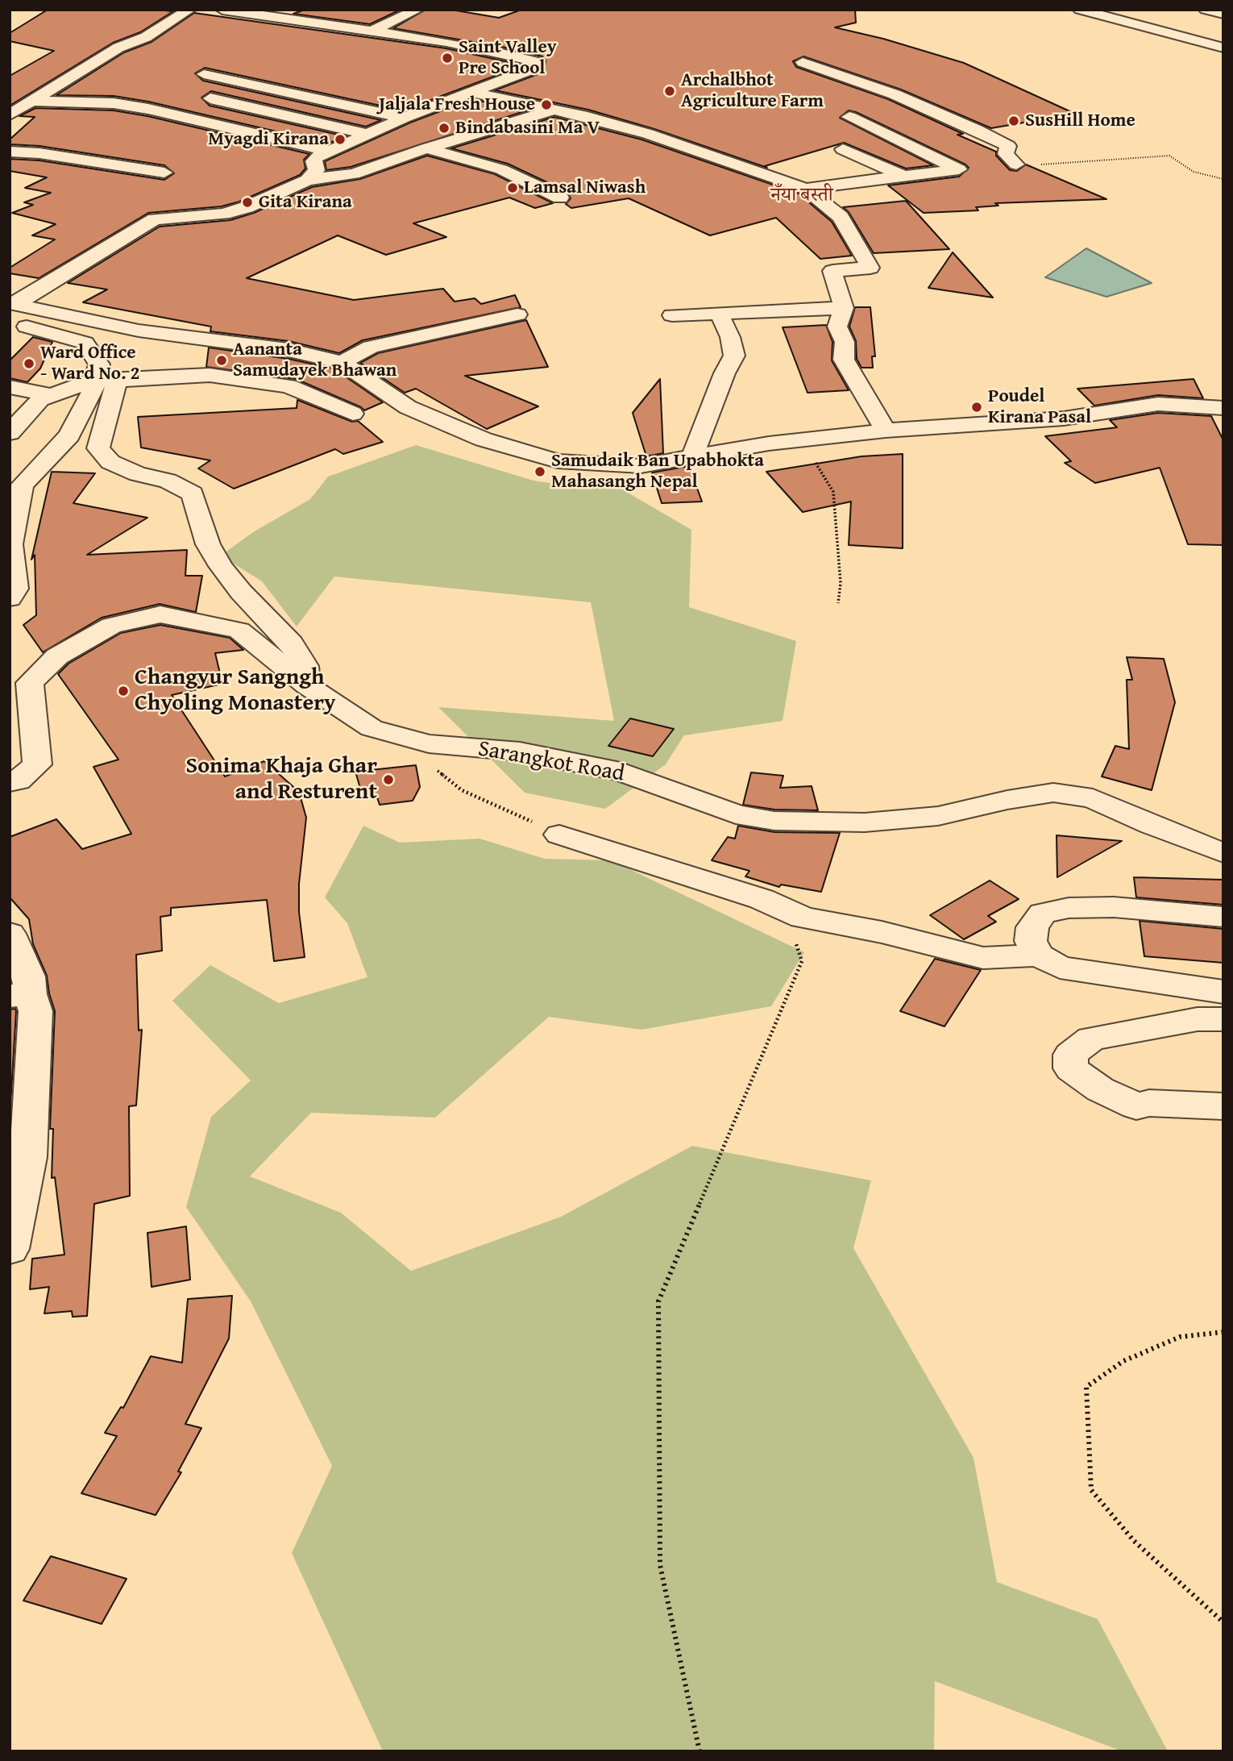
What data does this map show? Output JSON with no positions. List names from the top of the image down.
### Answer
{
  "streets": {
    "street": ["Sarangkot Road"]
  },
  "districts": ["नँया बस्ती"],
  "places": [
    "Saint Valley Pre School",
    "Archalbhot Agriculture Farm",
    "Jaljala Fresh House",
    "SusHill Home",
    "Bindabasini Ma V",
    "Myagdi Kirana",
    "Lamsal Niwash",
    "Gita Kirana",
    "Aananta Samudayek Bhawan",
    "Ward Office - Ward No. 2",
    "Poudel Kirana Pasal",
    "Samudaik Ban Upabhokta Mahasangh Nepal",
    "Changyur Sangngh Chyoling Monastery",
    "Sonima Khaja Ghar and Resturent"
  ]
}
